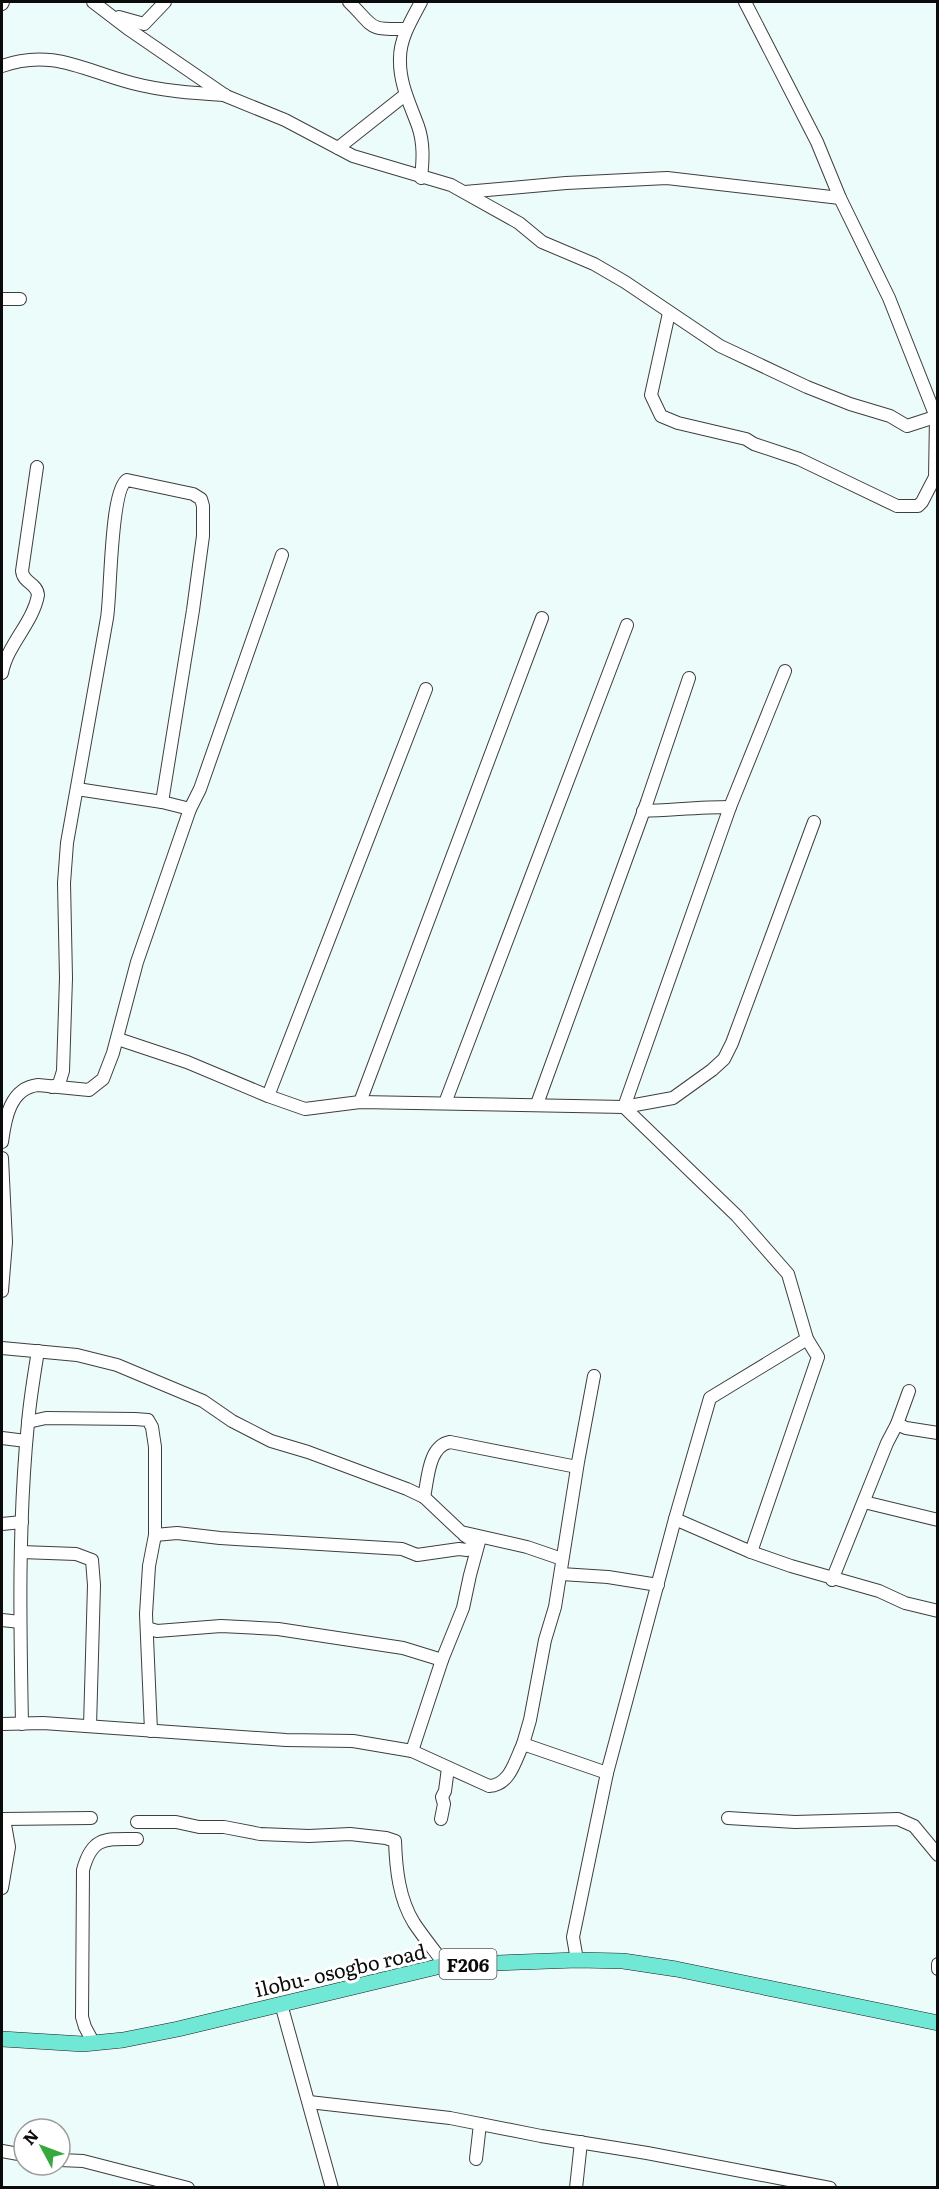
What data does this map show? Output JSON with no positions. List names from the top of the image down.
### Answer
{
  "streets": {
    "main road": ["F206", "ilobu- osogbo road"]
  },
  "north": "top left"
}
